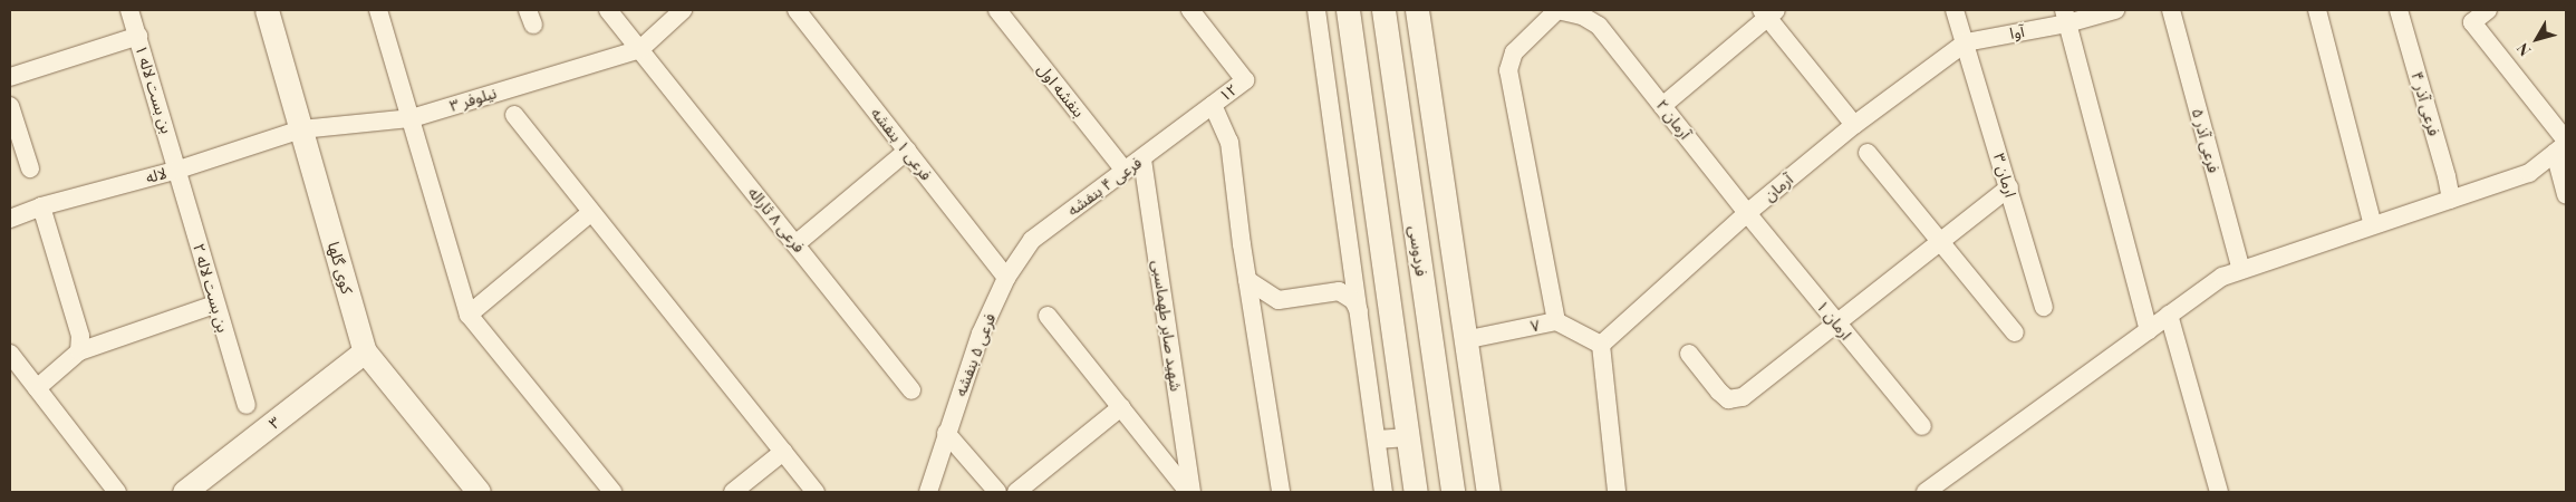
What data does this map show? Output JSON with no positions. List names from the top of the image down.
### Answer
{
  "streets": {
    "street": [
      "آوا",
      "بن بست لاله ۱",
      "بنفشه اول",
      "۱۲",
      "نیلوفر ۳",
      "فرعی آذر ۴",
      "آرمان ۲",
      "فرعی آذر ۵",
      "فرعی ۱ بنفشه",
      "لاله",
      "ارمان ۳",
      "فرعی ۴ بنفشه",
      "آرمان",
      "فرعی ۸ ثاراله",
      "فردوسی",
      "کوی گلها",
      "بن بست لاله ۲",
      "ارمان ۱",
      "شهید صابر طهماسبی",
      "۷",
      "فرعی ۵ بنفشه",
      "۳"
    ]
  },
  "crossings": [
    ["آوا", "ارمان ۳"],
    ["آوا", "آرمان"],
    ["بن بست لاله ۱", "لاله"],
    ["بن بست لاله ۱", "بن بست لاله ۲"],
    ["بنفشه اول", "فرعی ۴ بنفشه"],
    ["۱۲", "فرعی ۴ بنفشه"],
    ["نیلوفر ۳", "لاله"],
    ["نیلوفر ۳", "فرعی ۸ ثاراله"],
    ["نیلوفر ۳", "کوی گلها"],
    ["آرمان ۲", "آرمان"],
    ["آرمان ۲", "ارمان ۱"],
    ["فرعی ۱ بنفشه", "فرعی ۴ بنفشه"],
    ["فرعی ۱ بنفشه", "فرعی ۵ بنفشه"],
    ["لاله", "کوی گلها"],
    ["لاله", "بن بست لاله ۲"],
    ["ارمان ۳", "آرمان"],
    ["فرعی ۴ بنفشه", "شهید صابر طهماسبی"],
    ["فرعی ۴ بنفشه", "فرعی ۵ بنفشه"],
    ["آرمان", "ارمان ۱"],
    ["آرمان", "۷"],
    ["کوی گلها", "۳"]
  ],
  "north": "bottom left"
}
